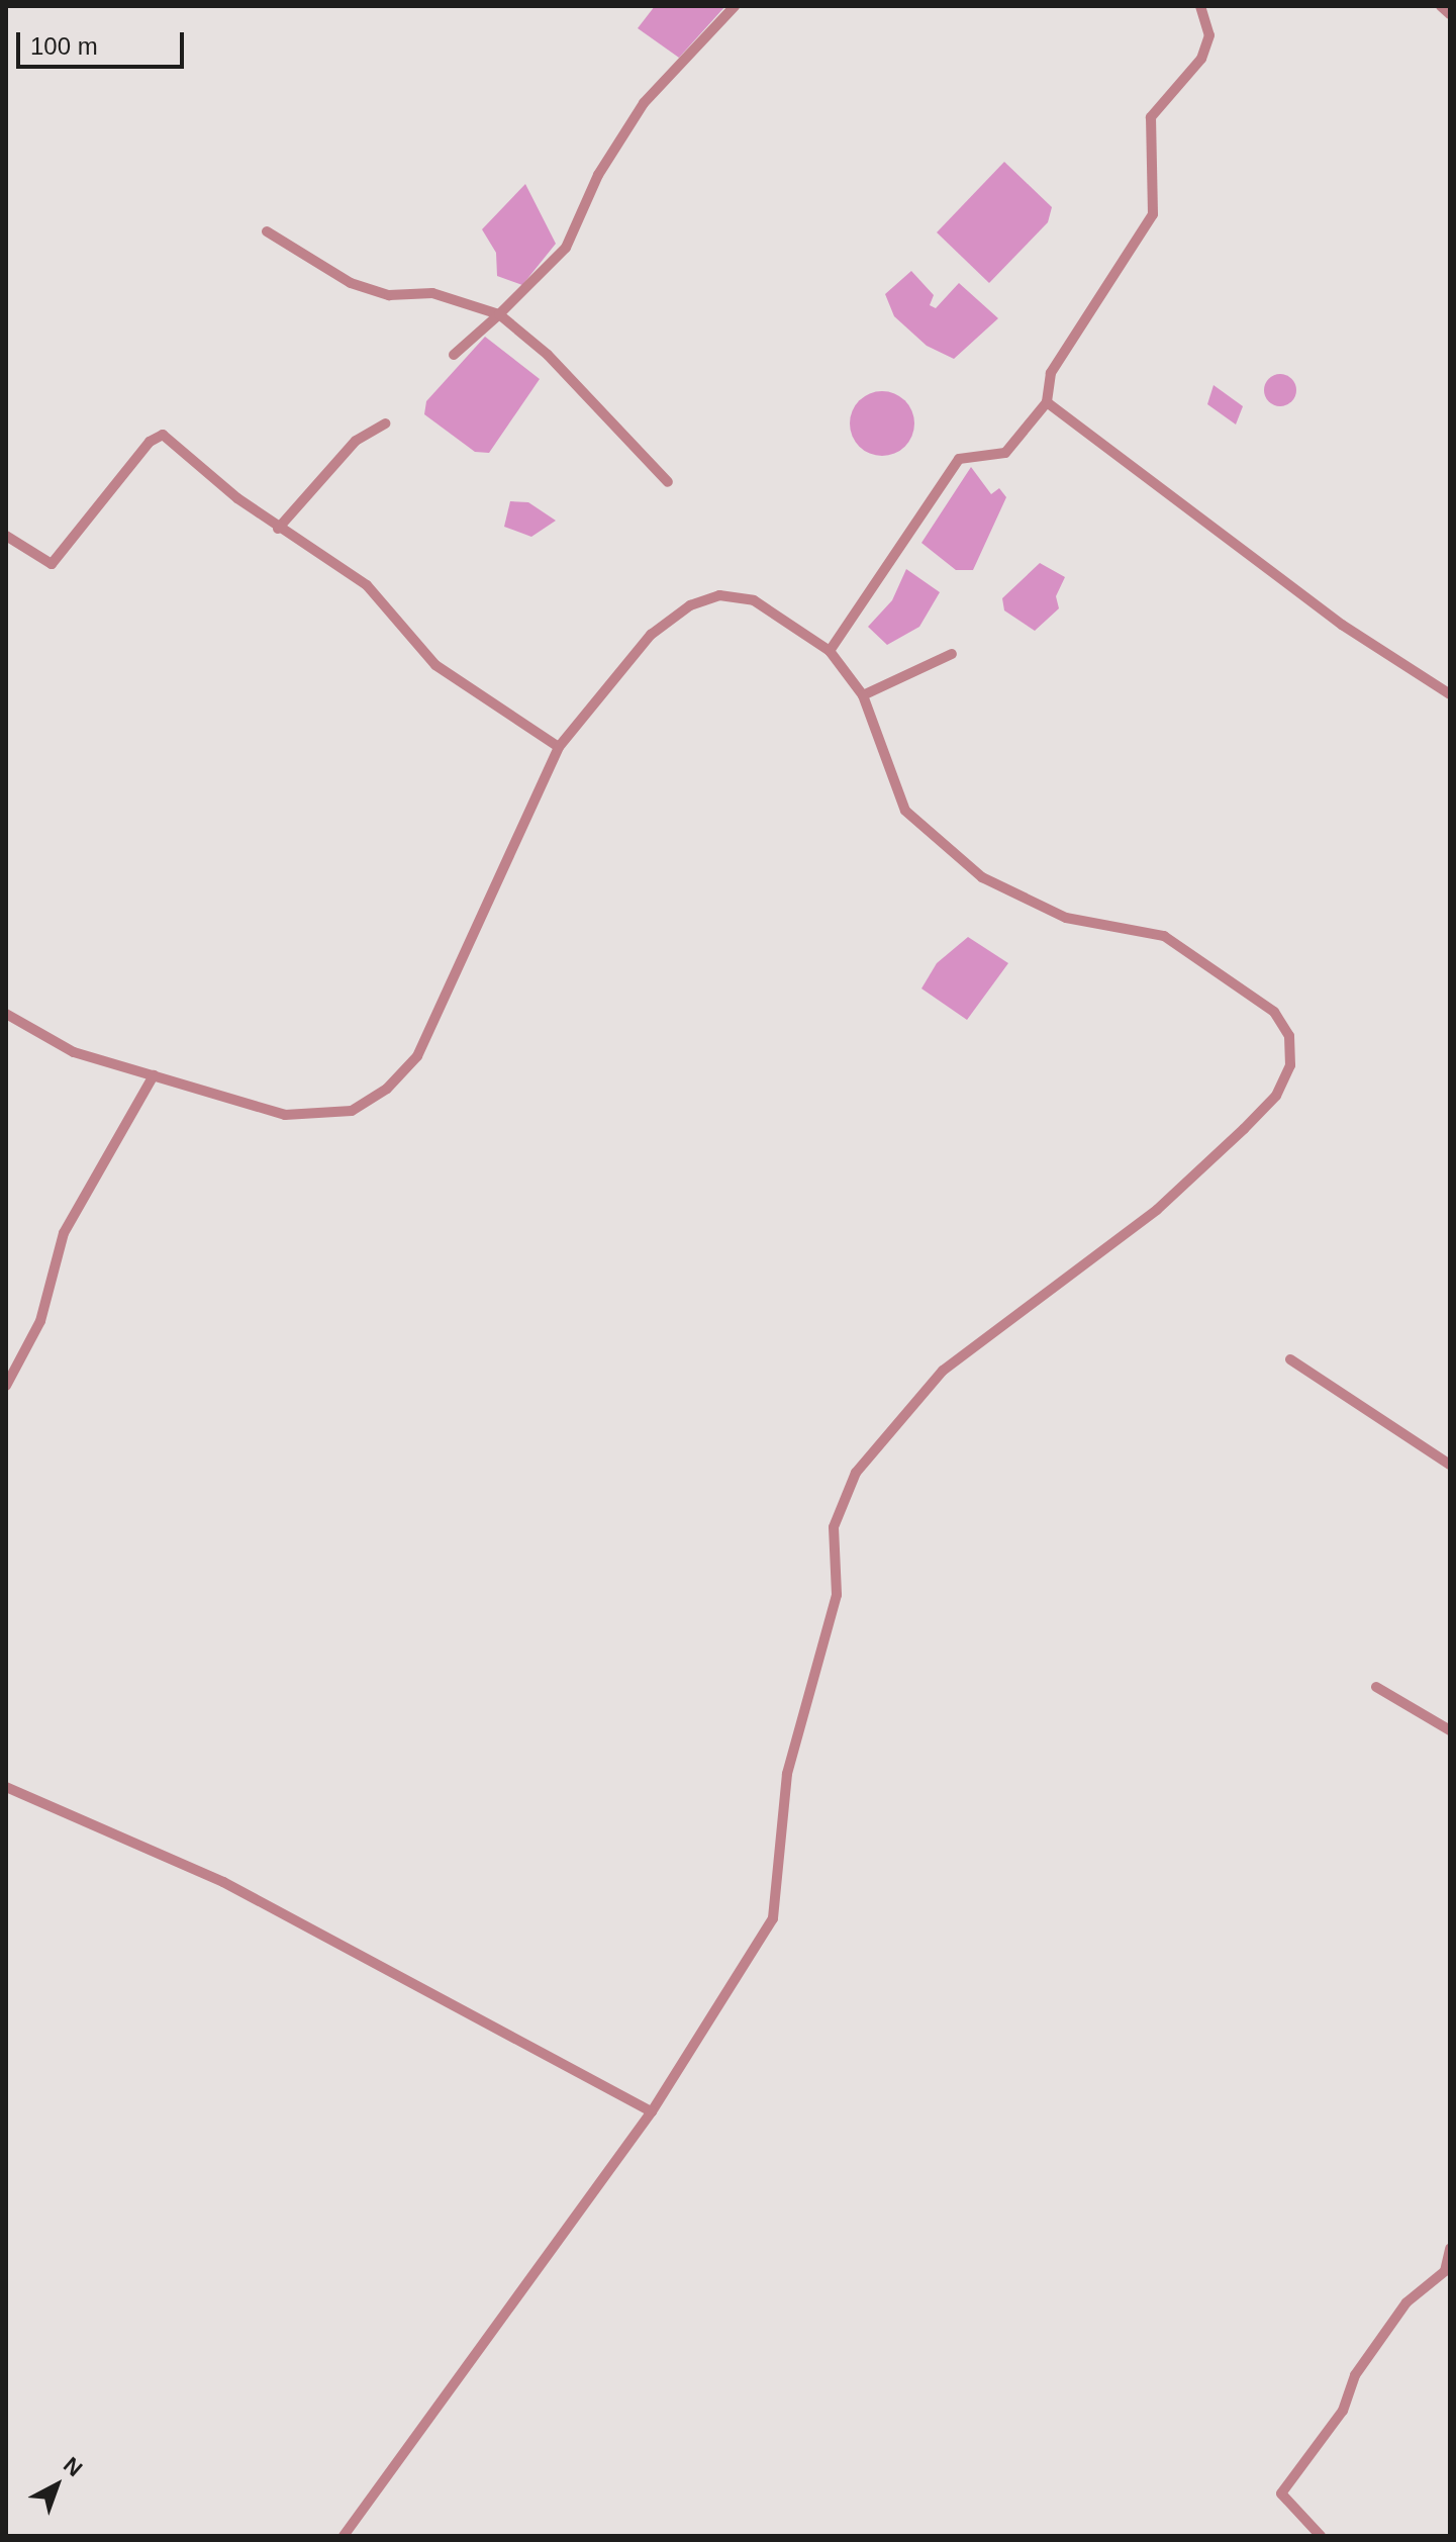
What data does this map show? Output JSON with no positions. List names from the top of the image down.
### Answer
{
  "scale_bar": "100 m",
  "north": "top right"
}
